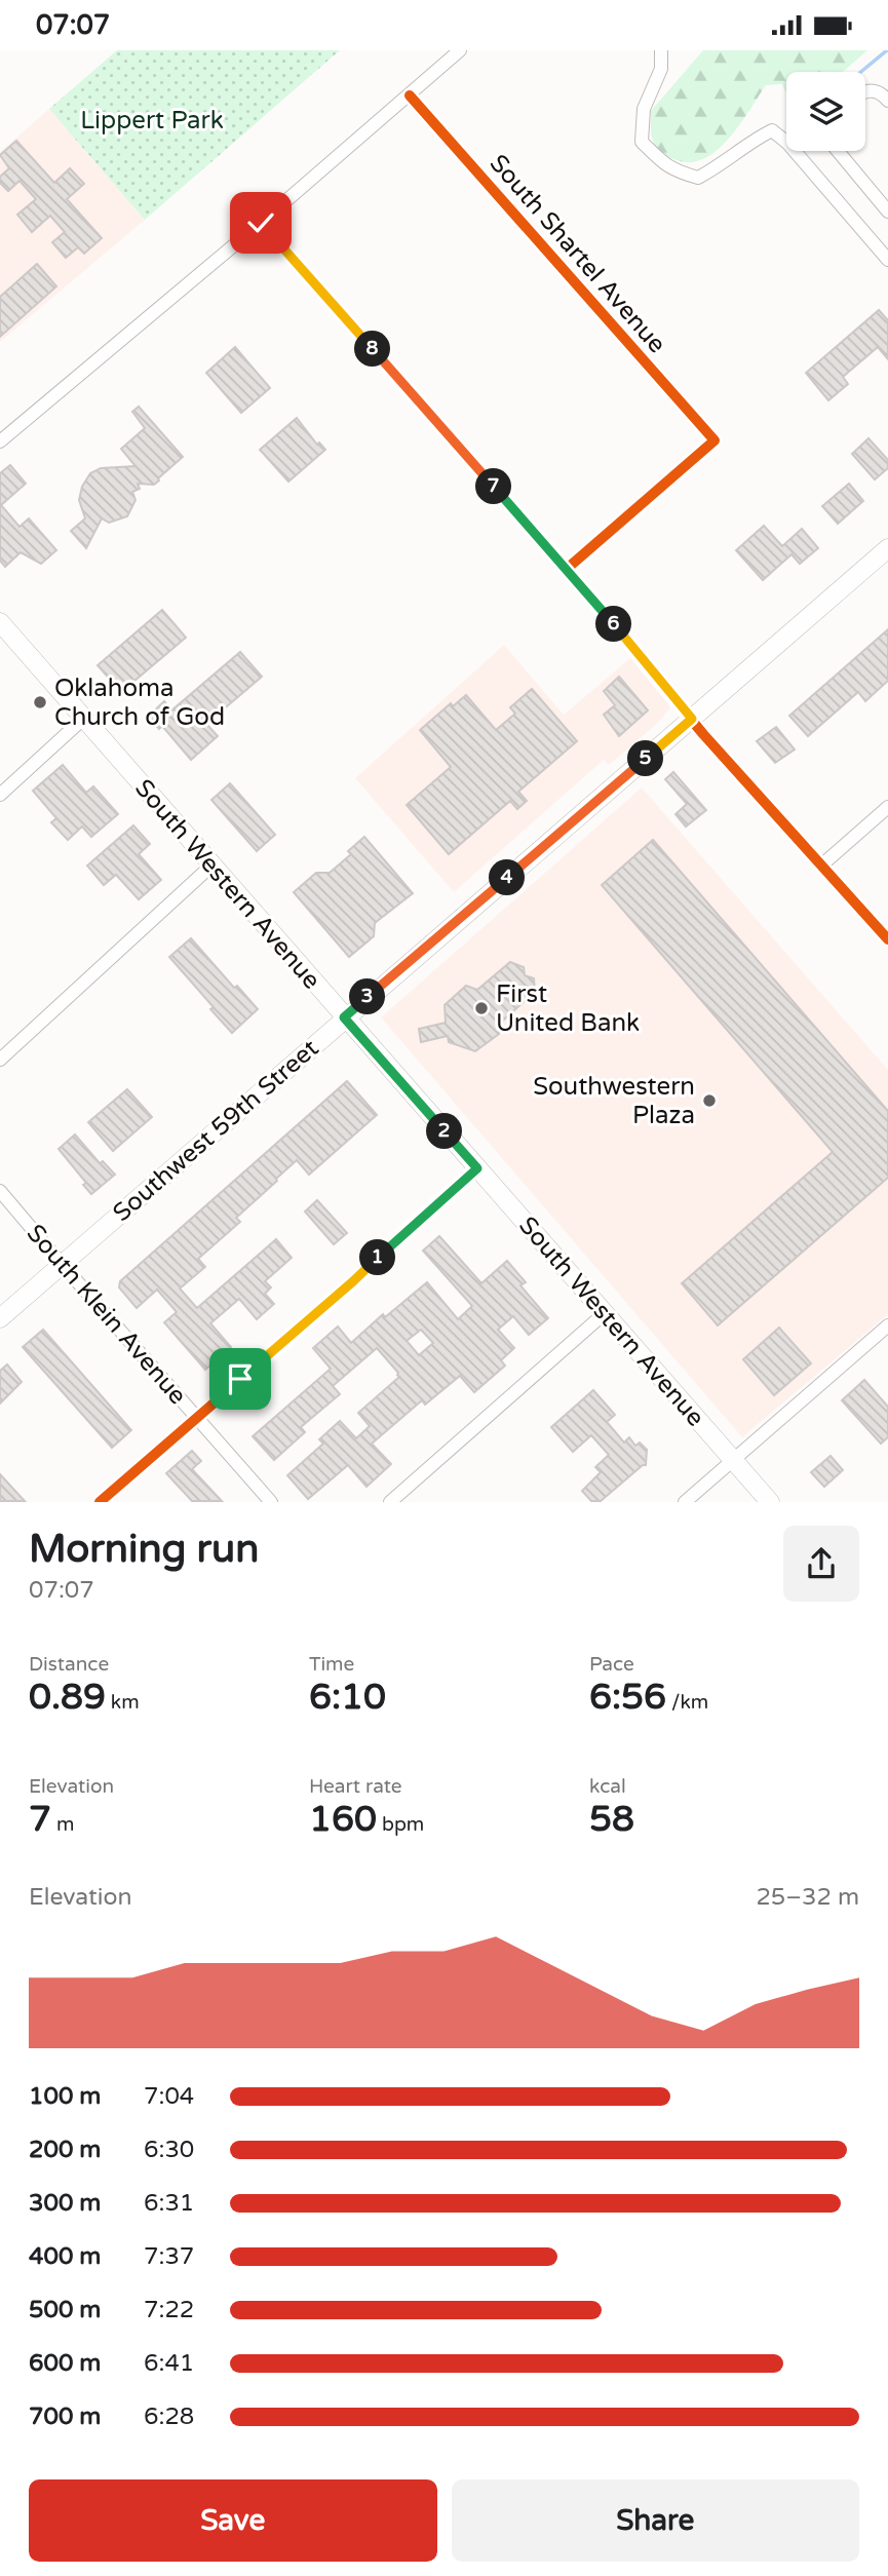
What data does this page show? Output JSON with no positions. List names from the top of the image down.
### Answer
{
  "streets": {
    "main road": ["South Western Avenue", "Southwest 59th Street"],
    "street": ["South Shartel Avenue", "South Klein Avenue"]
  },
  "crossings": [
    ["South Western Avenue", "Southwest 59th Street"],
    ["Southwest 59th Street", "South Klein Avenue"]
  ],
  "parks": ["Lippert Park"],
  "places": ["Oklahoma Church of God", "First United Bank", "Southwestern Plaza"],
  "page": {
    "status": "07:07",
    "pins": [
      "8",
      "7",
      "6",
      "5",
      "4",
      "3",
      "2",
      "1"
    ],
    "heading": ["Morning run", "07:07"],
    "stats": [
      ["Distance", "0.89 km"],
      ["Time", "6:10"],
      ["Pace", "6:56 /km"],
      ["Elevation", "7 m"],
      ["Heart rate", "160 bpm"],
      ["kcal", "58"]
    ],
    "chart": ["Elevation", "25–32 m"],
    "list": [
      {
        "name": "100 m",
        "note": "7:04"
      },
      {
        "name": "200 m",
        "note": "6:30"
      },
      {
        "name": "300 m",
        "note": "6:31"
      },
      {
        "name": "400 m",
        "note": "7:37"
      },
      {
        "name": "500 m",
        "note": "7:22"
      },
      {
        "name": "600 m",
        "note": "6:41"
      },
      {
        "name": "700 m",
        "note": "6:28"
      }
    ],
    "buttons": ["Save", "Share"]
  }
}
